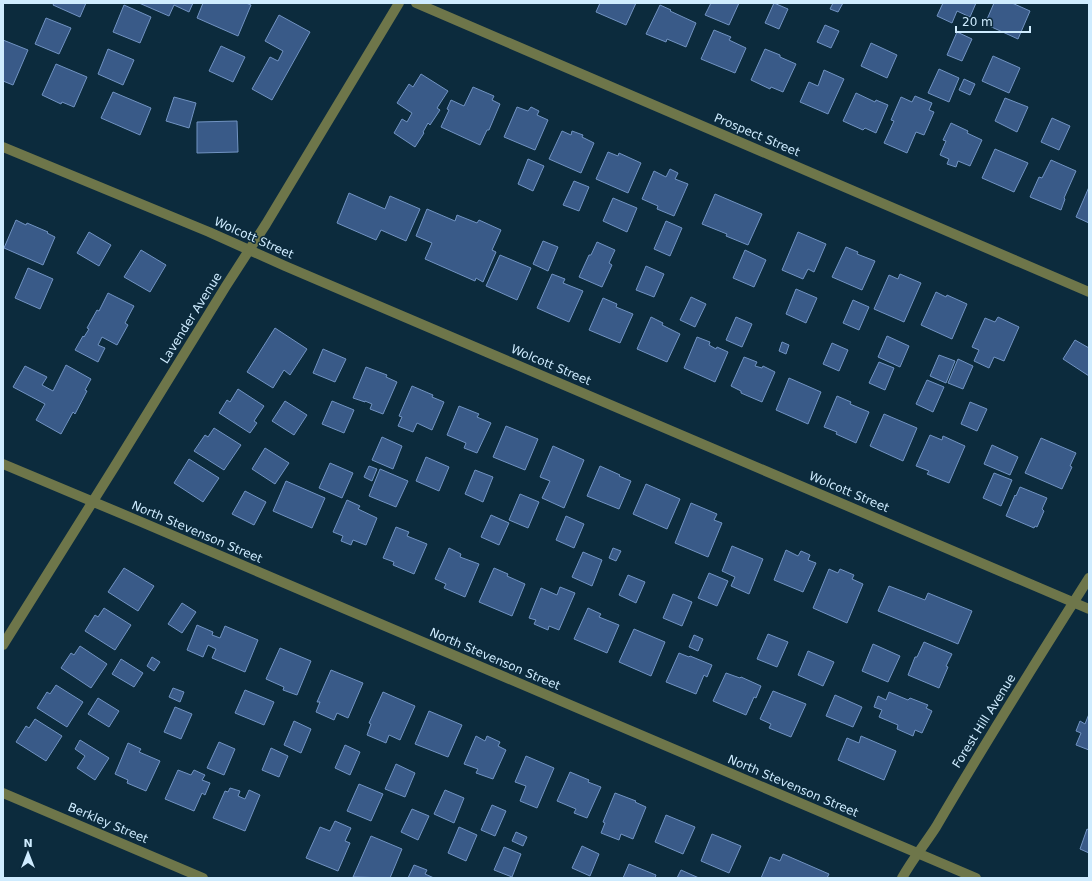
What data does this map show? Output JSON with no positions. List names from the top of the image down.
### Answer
{
  "streets": {
    "street": [
      "Prospect Street",
      "Wolcott Street",
      "Lavender Avenue",
      "North Stevenson Street",
      "Forest Hill Avenue",
      "Berkley Street"
    ]
  },
  "crossings": [
    ["Wolcott Street", "Lavender Avenue"],
    ["Wolcott Street", "Forest Hill Avenue"],
    ["Lavender Avenue", "North Stevenson Street"],
    ["North Stevenson Street", "Forest Hill Avenue"]
  ],
  "scale_bar": "20 m",
  "north": "top"
}
